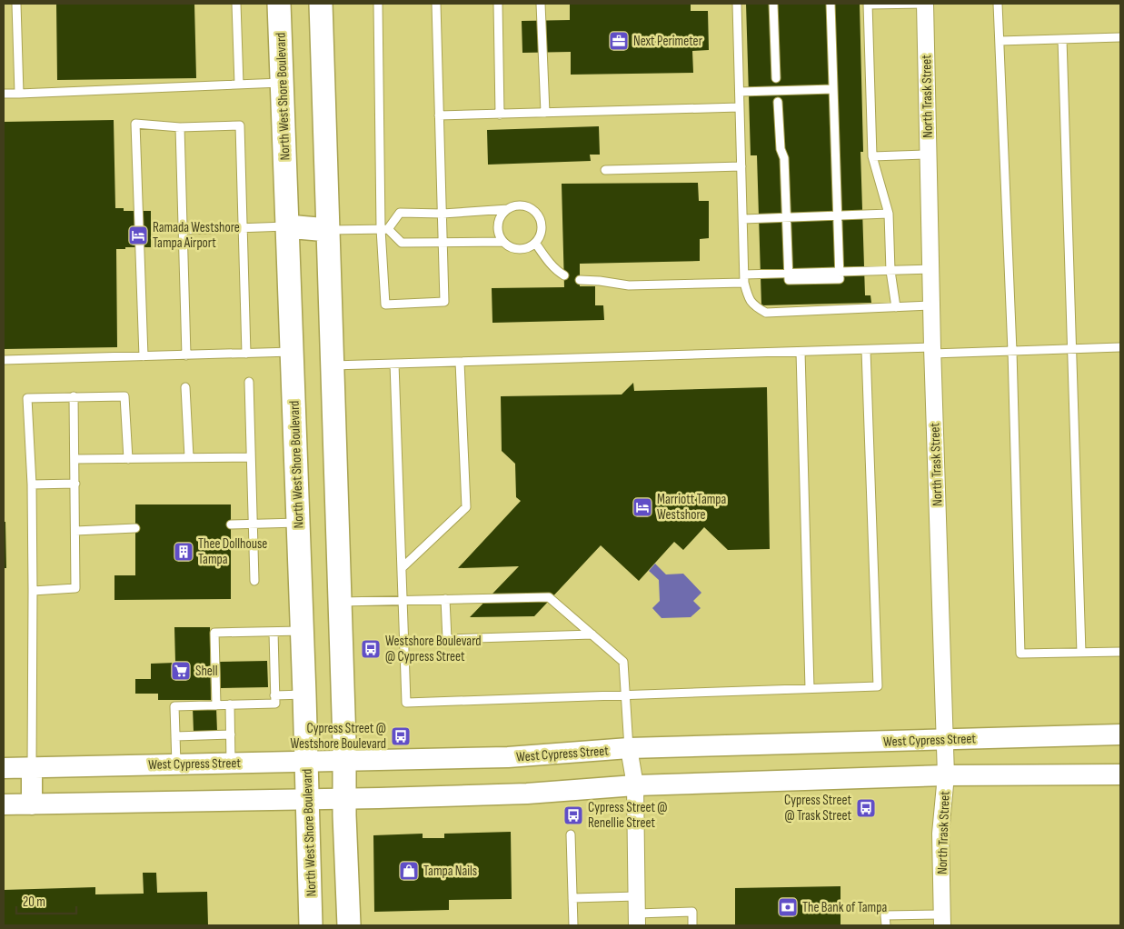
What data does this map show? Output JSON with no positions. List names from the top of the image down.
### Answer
{
  "streets": {
    "main road": ["North West Shore Boulevard"],
    "street": ["North Trask Street", "West Cypress Street"]
  },
  "crossings": [
    ["North West Shore Boulevard", "West Cypress Street"],
    ["North Trask Street", "West Cypress Street"]
  ],
  "places": {
    "office": ["Next Perimeter"],
    "hotel": ["Ramada Westshore Tampa Airport", "Marriott Tampa Westshore"],
    "building": ["Thee Dollhouse Tampa"],
    "bus stop": [
      "Westshore Boulevard @ Cypress Street",
      "Cypress Street @ Westshore Boulevard",
      "Cypress Street @ Trask Street",
      "Cypress Street @ Renellie Street"
    ],
    "supermarket": ["Shell"],
    "shop": ["Tampa Nails"],
    "bank": ["The Bank of Tampa"]
  },
  "scale_bar": "20 m"
}
